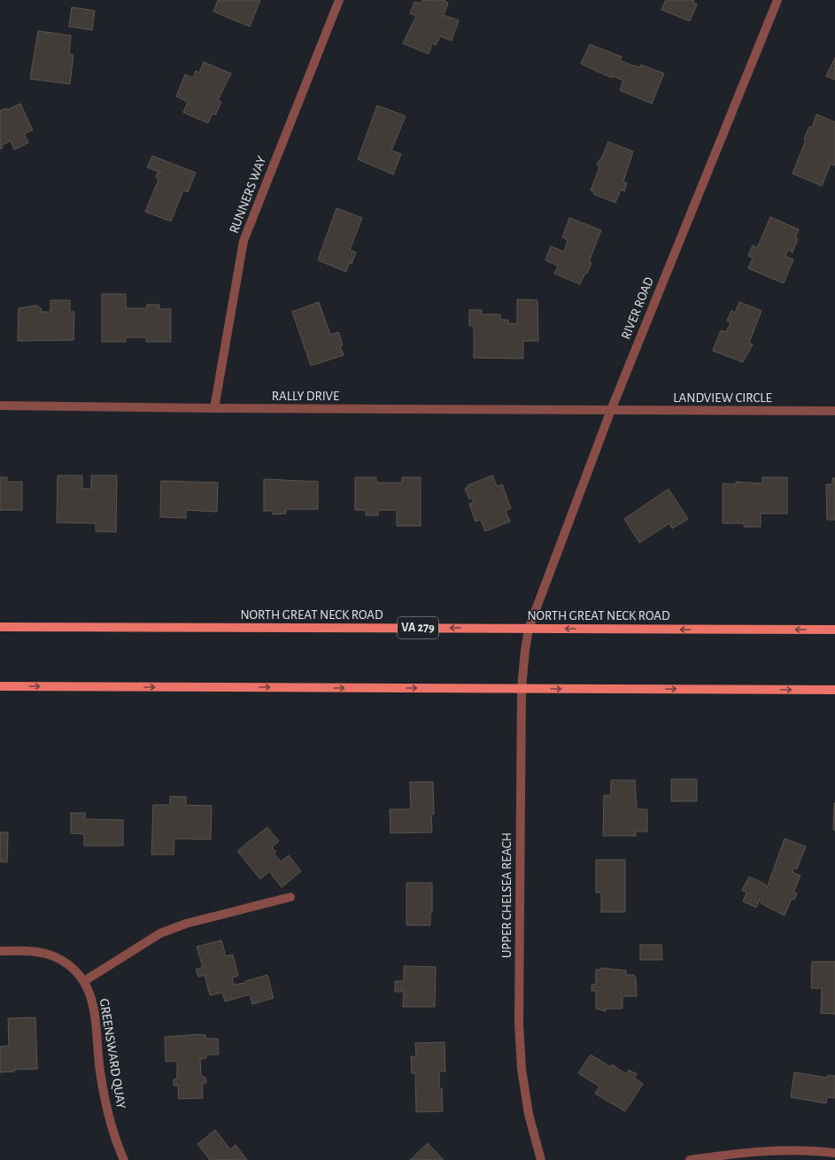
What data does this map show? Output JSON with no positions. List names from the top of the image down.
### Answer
{
  "streets": {
    "main road": ["NORTH GREAT NECK ROAD", "VA 279"],
    "street": [
      "RUNNERS WAY",
      "RIVER ROAD",
      "RALLY DRIVE",
      "LANDVIEW CIRCLE",
      "UPPER CHELSEA REACH",
      "GREENSWARD QUAY"
    ]
  },
  "crossings": [
    ["RUNNERS WAY", "RALLY DRIVE"],
    ["RIVER ROAD", "RALLY DRIVE"],
    ["RIVER ROAD", "LANDVIEW CIRCLE"],
    ["RIVER ROAD", "NORTH GREAT NECK ROAD"],
    ["RIVER ROAD", "UPPER CHELSEA REACH"],
    ["RALLY DRIVE", "LANDVIEW CIRCLE"],
    ["NORTH GREAT NECK ROAD", "UPPER CHELSEA REACH"]
  ]
}
